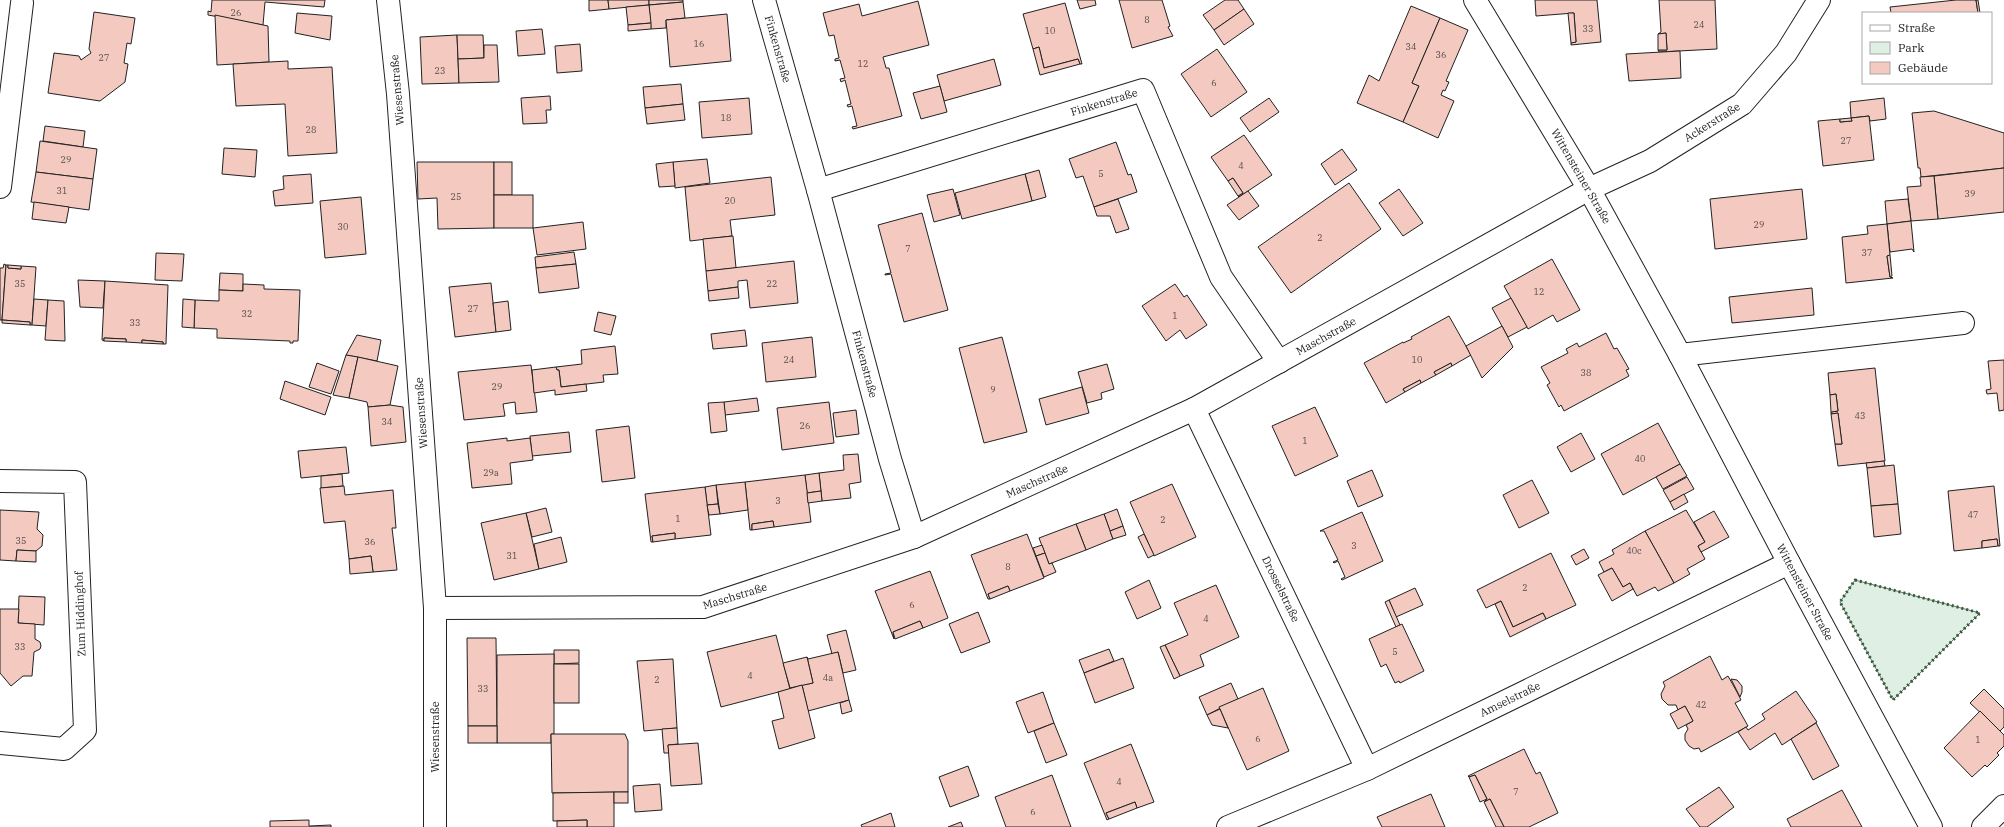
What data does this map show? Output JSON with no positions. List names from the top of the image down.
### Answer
{
  "streets": {
    "street": [
      "Finkenstraße",
      "Wiesenstraße",
      "Ackerstraße",
      "Wittensteiner Straße",
      "Maschstraße",
      "Drosselstraße",
      "Zum Hiddinghof",
      "Amselstraße"
    ]
  },
  "crossings": [
    ["Finkenstraße", "Maschstraße"],
    ["Wiesenstraße", "Maschstraße"],
    ["Ackerstraße", "Wittensteiner Straße"],
    ["Ackerstraße", "Maschstraße"],
    ["Wittensteiner Straße", "Maschstraße"],
    ["Wittensteiner Straße", "Amselstraße"],
    ["Maschstraße", "Drosselstraße"],
    ["Drosselstraße", "Amselstraße"]
  ],
  "house_numbers": [
    "26",
    "8",
    "24",
    "33",
    "10",
    "16",
    "34",
    "36",
    "27",
    "12",
    "23",
    "6",
    "18",
    "28",
    "27",
    "29",
    "4",
    "5",
    "31",
    "39",
    "25",
    "20",
    "29",
    "30",
    "2",
    "7",
    "37",
    "35",
    "22",
    "12",
    "27",
    "32",
    "1",
    "33",
    "24",
    "10",
    "38",
    "29",
    "9",
    "43",
    "34",
    "26",
    "1",
    "40",
    "29a",
    "3",
    "47",
    "1",
    "2",
    "35",
    "36",
    "3",
    "40c",
    "31",
    "8",
    "2",
    "6",
    "4",
    "33",
    "5",
    "4",
    "4a",
    "2",
    "33",
    "42",
    "6",
    "1",
    "4",
    "7",
    "6"
  ],
  "legend": ["Straße", "Park", "Gebäude"]
}
